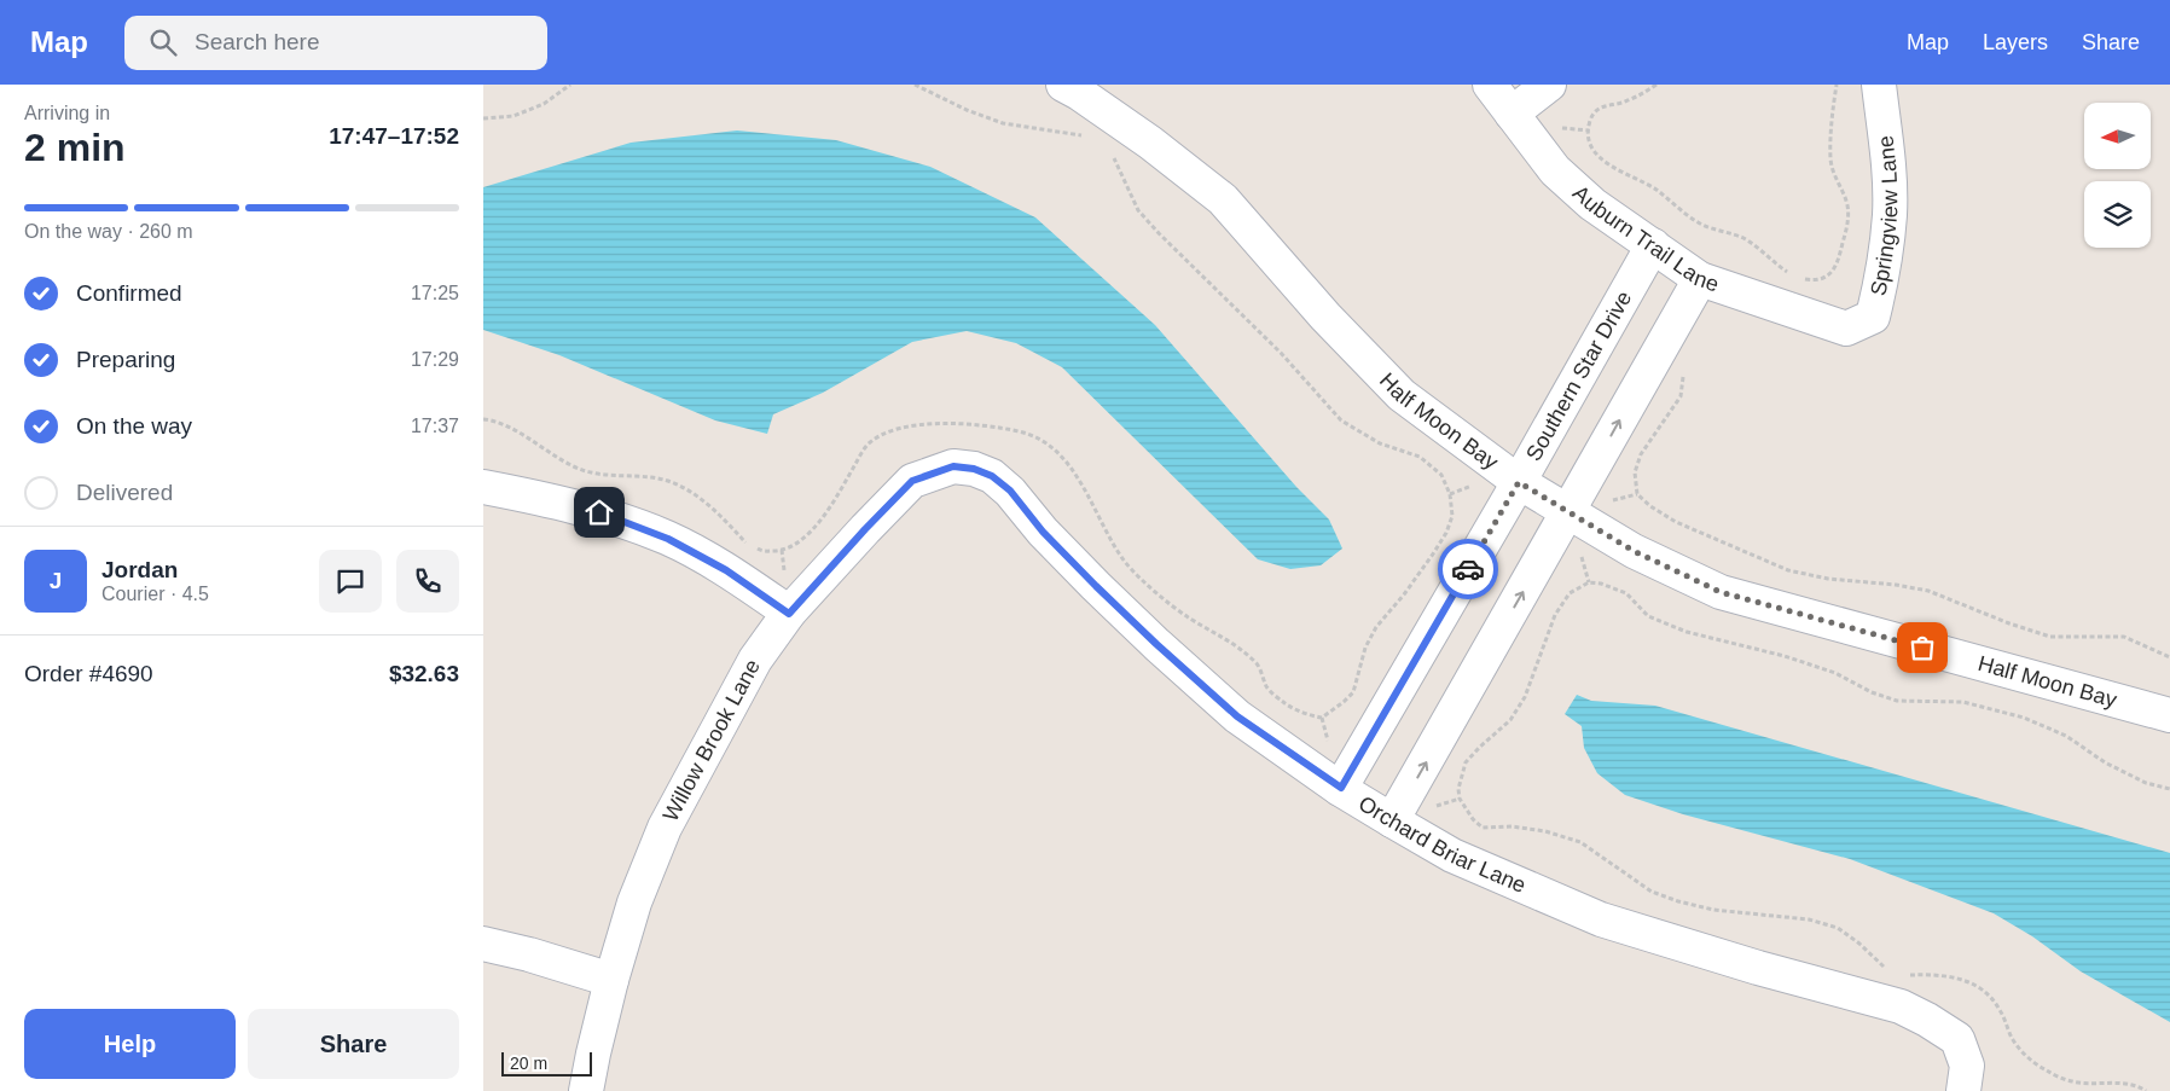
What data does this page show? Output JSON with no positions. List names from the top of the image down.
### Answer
{
  "streets": {
    "street": [
      "Springview Lane",
      "Auburn Trail Lane",
      "Southern Star Drive",
      "Half Moon Bay",
      "Willow Brook Lane",
      "Orchard Briar Lane"
    ]
  },
  "crossings": [
    ["Springview Lane", "Auburn Trail Lane"],
    ["Auburn Trail Lane", "Southern Star Drive"],
    ["Southern Star Drive", "Half Moon Bay"],
    ["Southern Star Drive", "Orchard Briar Lane"],
    ["Willow Brook Lane", "Orchard Briar Lane"]
  ],
  "scale_bar": "20 m",
  "north": "left",
  "page": {
    "header": "Map",
    "search": "Search here",
    "nav": ["Map", "Layers", "Share"],
    "heading": ["2 min", "Arriving in", "17:47–17:52"],
    "panel": [
      "Jordan",
      "Courier · 4.5",
      "Order #4690",
      "$32.63"
    ],
    "bar": "On the way · 260 m",
    "list": [
      ["Confirmed", "17:25"],
      ["Preparing", "17:29"],
      ["On the way", "17:37"],
      "Delivered"
    ],
    "round": "J",
    "buttons": ["Help", "Share"],
    "scale": "20 m"
  }
}
